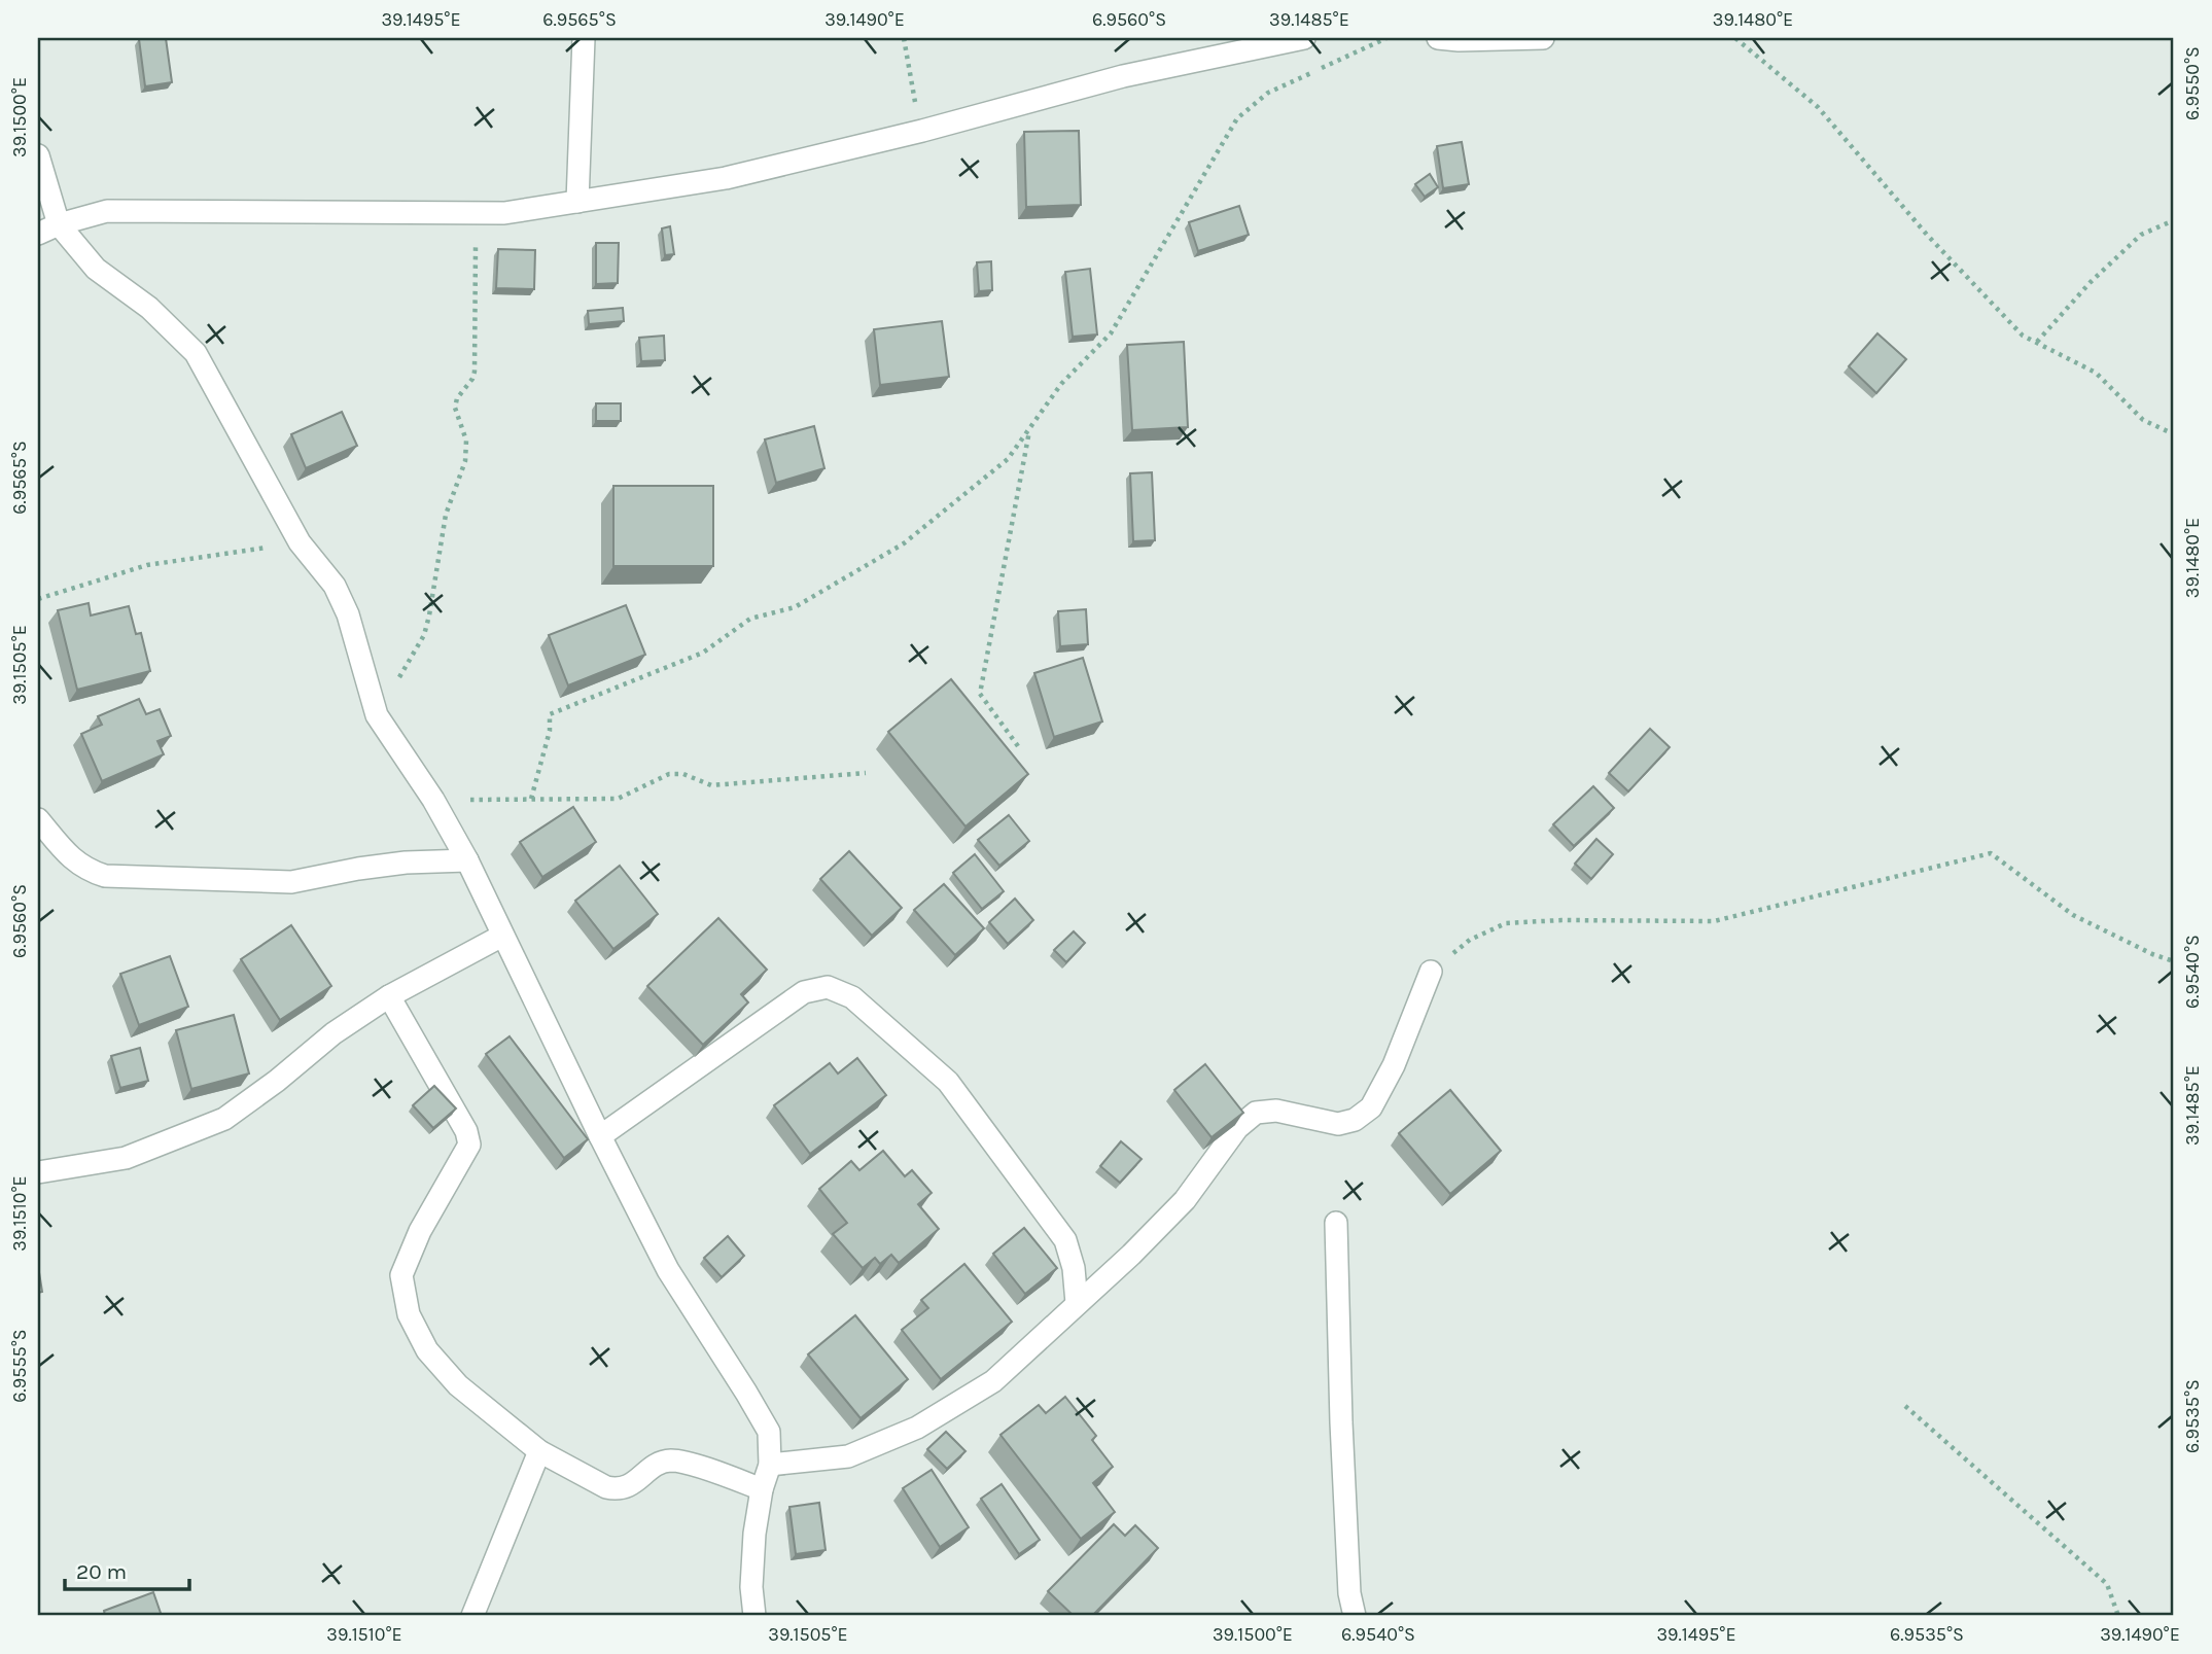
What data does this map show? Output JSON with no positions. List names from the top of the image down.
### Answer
{
  "scale_bar": "20 m",
  "coordinates": [
    "39.1495°E",
    "6.9565°S",
    "39.1490°E",
    "6.9560°S",
    "39.1485°E",
    "39.1480°E",
    "6.9550°S",
    "39.1500°E",
    "39.1505°E",
    "6.9540°S",
    "39.1510°E",
    "6.9555°S",
    "6.9535°S"
  ]
}
